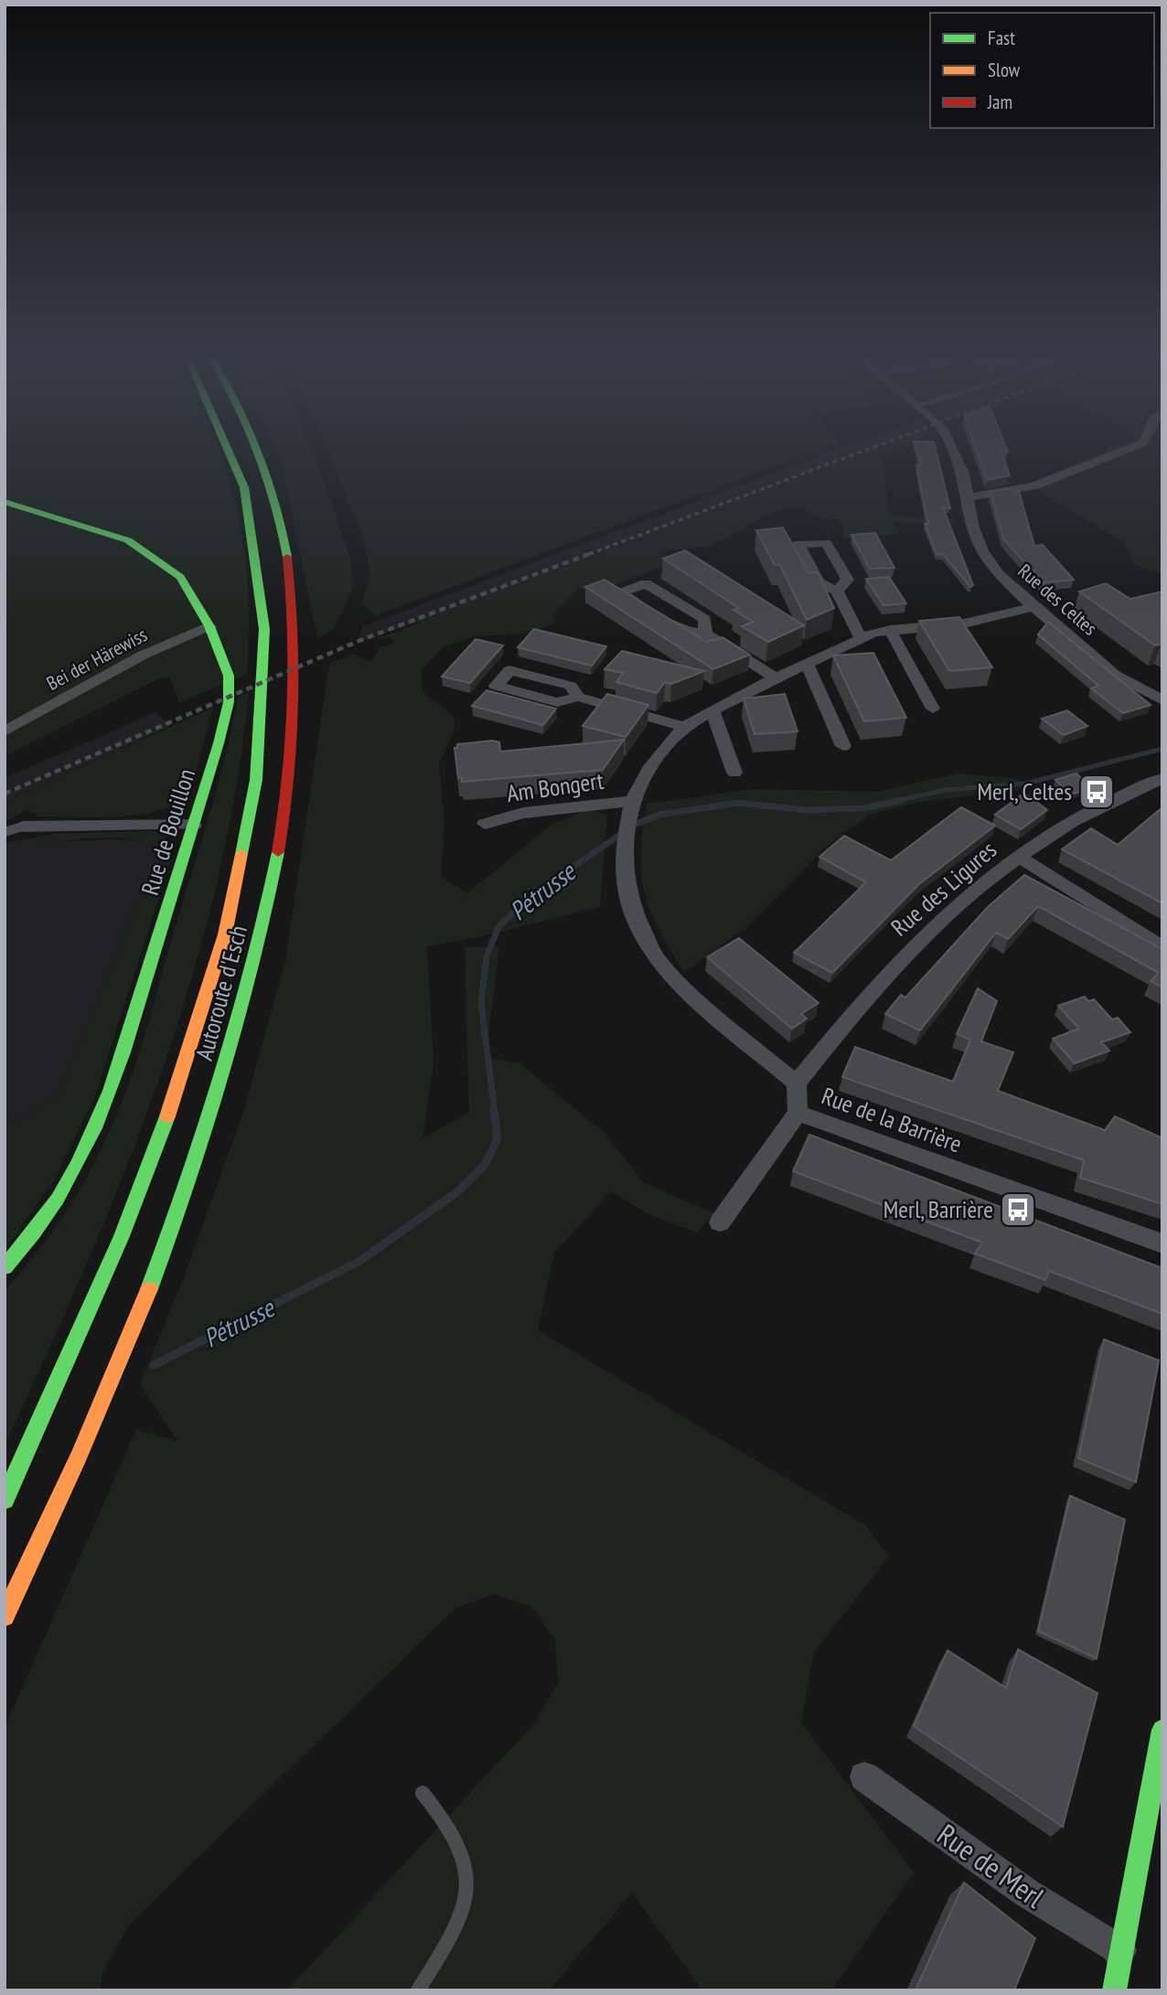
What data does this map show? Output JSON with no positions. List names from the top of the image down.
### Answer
{
  "streets": {
    "main road": ["Rue de Bouillon", "Autoroute d'Esch"],
    "street": [
      "Rue des Celtes",
      "Bei der Härewiss",
      "Am Bongert",
      "Rue des Ligures",
      "Rue de la Barrière",
      "Rue de Merl"
    ]
  },
  "crossings": [
    ["Rue des Celtes", "Am Bongert"],
    ["Bei der Härewiss", "Rue de Bouillon"],
    ["Am Bongert", "Rue de la Barrière"],
    ["Rue des Ligures", "Rue de la Barrière"]
  ],
  "water": ["Pétrusse"],
  "places": {
    "bus stop": ["Merl, Celtes", "Merl, Barrière"]
  },
  "legend": ["Fast", "Slow", "Jam"]
}
